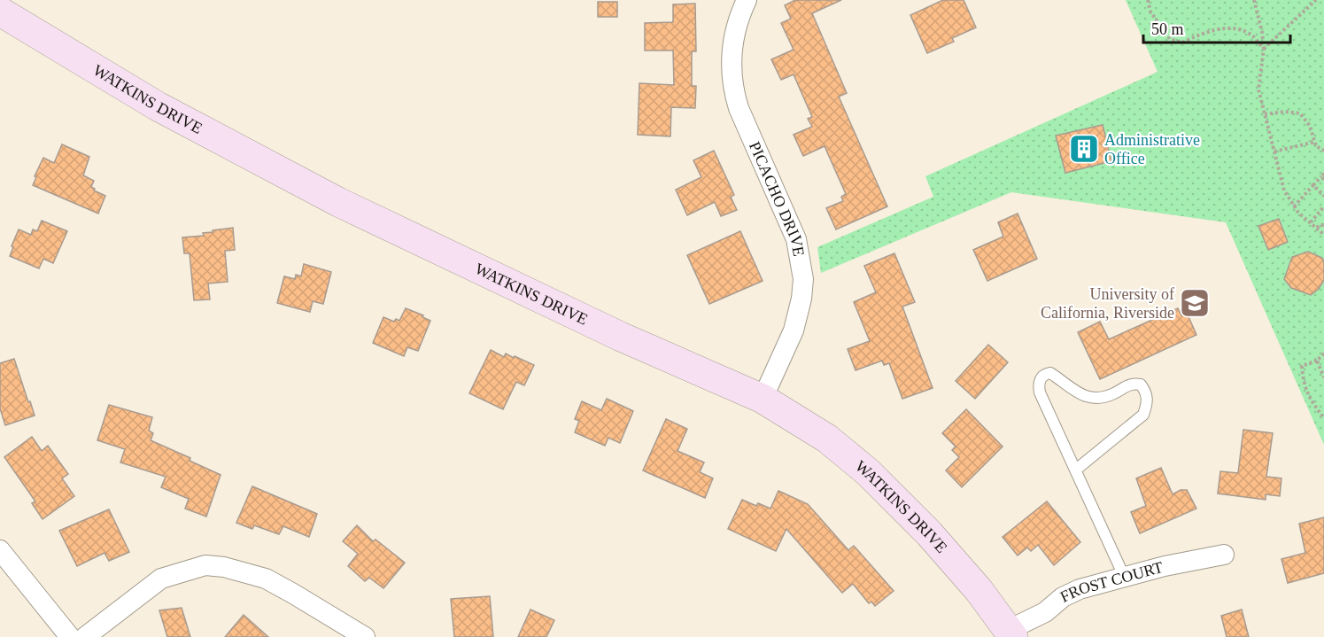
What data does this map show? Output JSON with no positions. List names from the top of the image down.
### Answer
{
  "streets": {
    "main road": ["WATKINS DRIVE"],
    "street": ["PICACHO DRIVE", "FROST COURT"]
  },
  "crossings": [
    ["WATKINS DRIVE", "PICACHO DRIVE"],
    ["WATKINS DRIVE", "FROST COURT"]
  ],
  "places": {
    "building": ["Administrative Office"],
    "school or university": ["University of California, Riverside"]
  },
  "scale_bar": "50 m"
}
